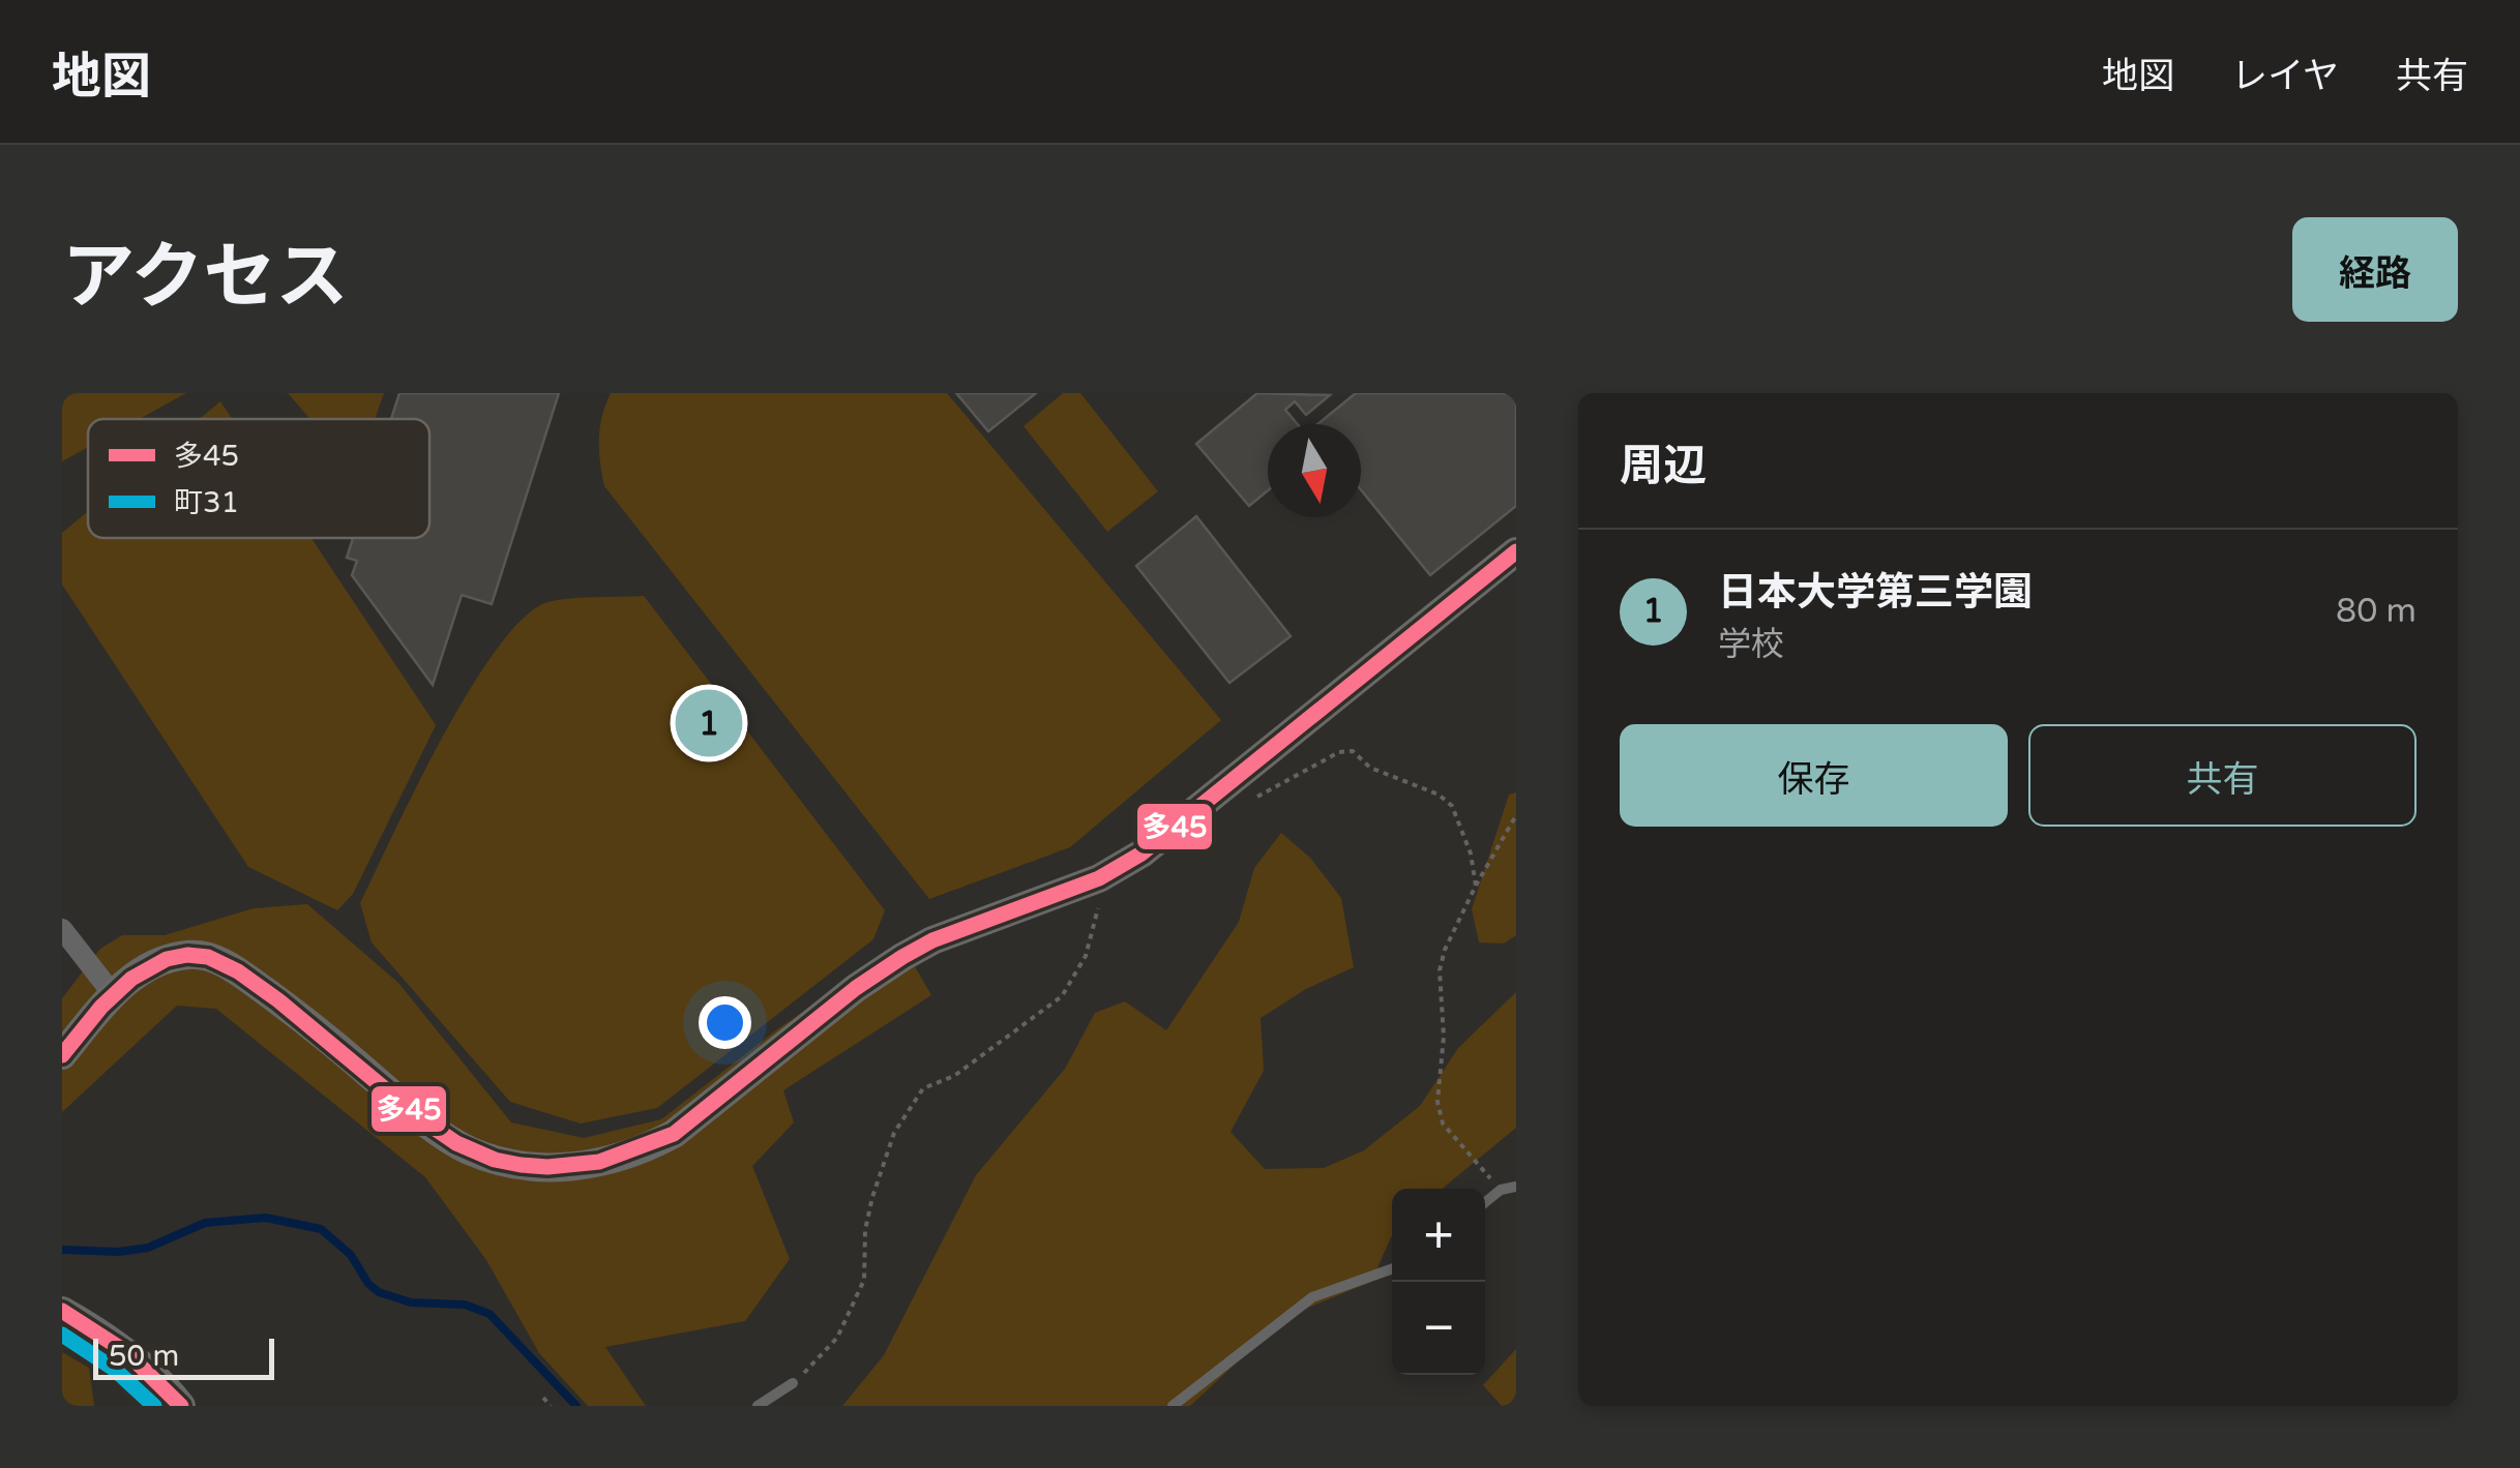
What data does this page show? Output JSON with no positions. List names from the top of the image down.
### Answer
{
  "lines": ["transit line 多45", "transit line 町31"],
  "legend": ["多45", "町31"],
  "scale_bar": "50 m",
  "north": "bottom",
  "page": {
    "header": "地図",
    "nav": ["地図", "レイヤ", "共有"],
    "title": "アクセス",
    "buttons": [
      "経路",
      ["保存", "共有"]
    ],
    "heading": "周辺",
    "list": [
      {
        "mark": "1",
        "name": "日本大学第三学園",
        "note": "学校",
        "value": "80 m"
      }
    ],
    "pins": "1",
    "map_buttons": ["+", "−"],
    "scale": "50 m"
  }
}
